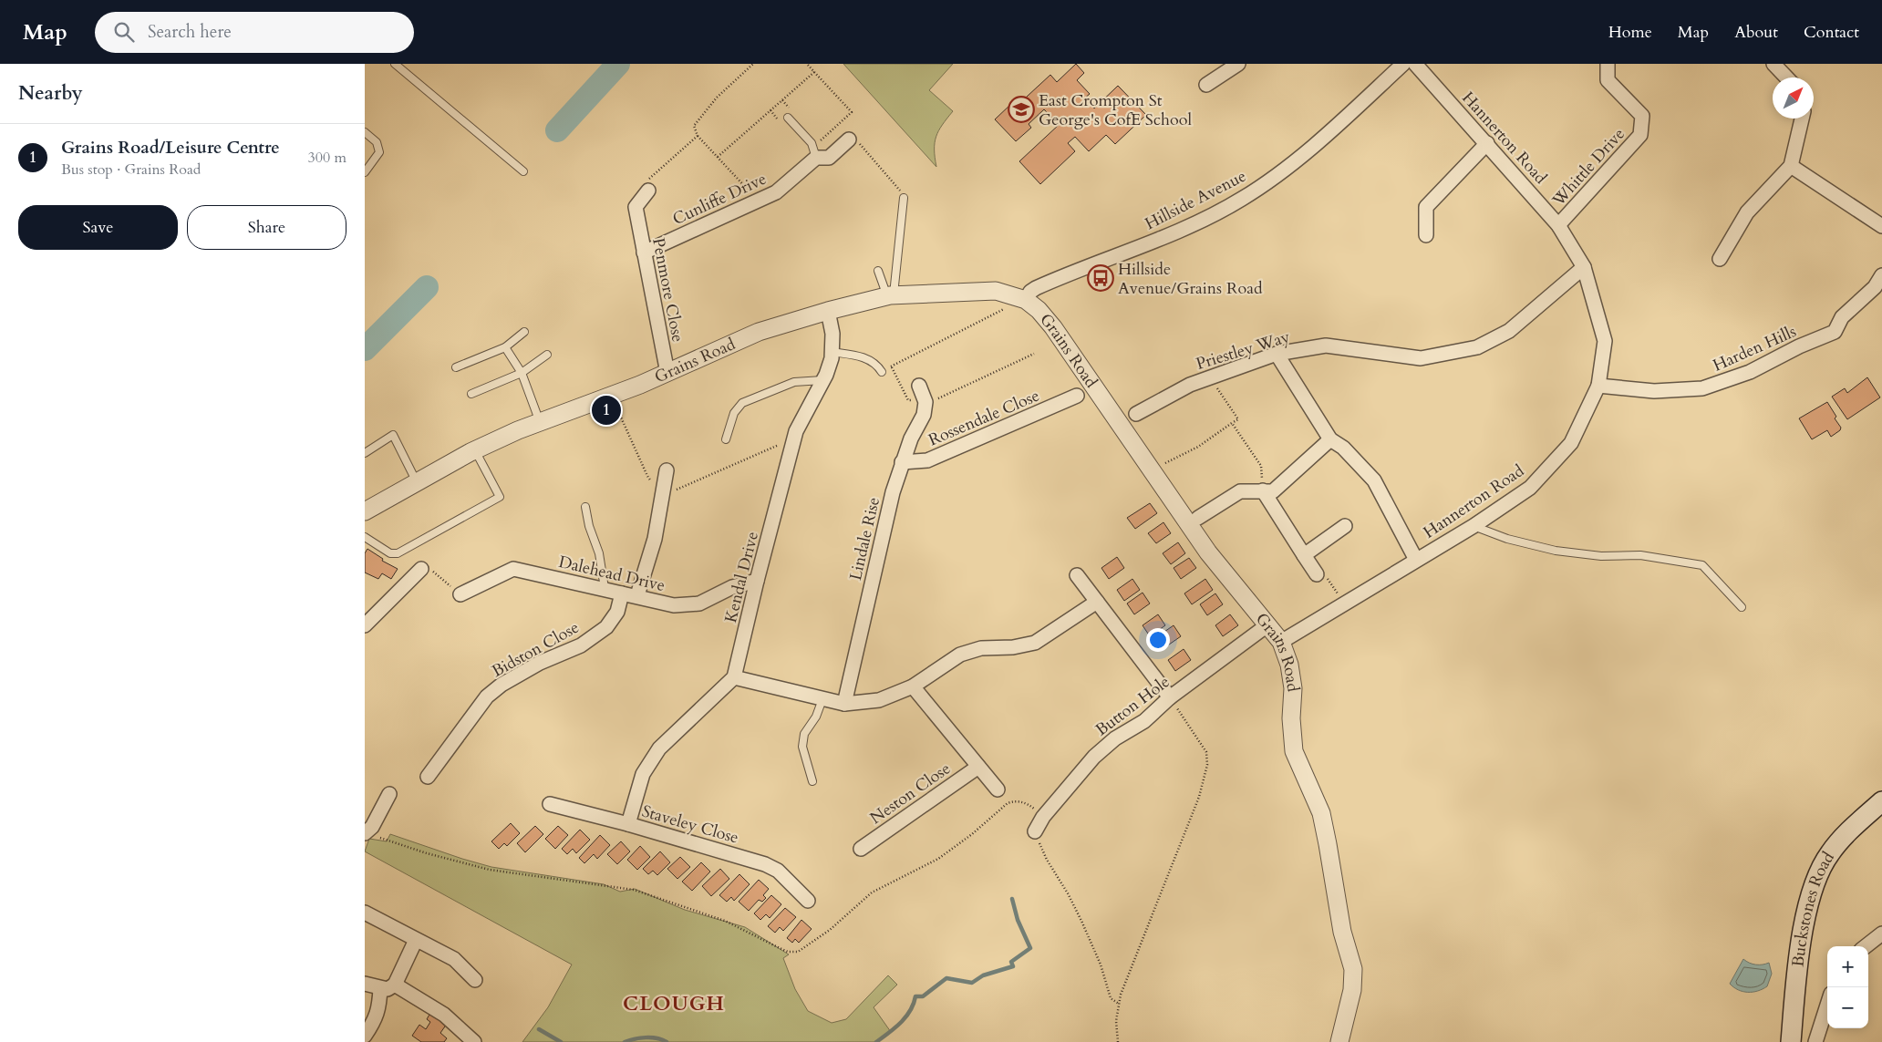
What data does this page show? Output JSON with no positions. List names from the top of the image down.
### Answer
{
  "streets": {
    "main road": ["Buckstones Road"],
    "street": [
      "Hannerton Road",
      "Whittle Drive",
      "Cunliffe Drive",
      "Hillside Avenue",
      "Penmore Close",
      "Harden Hills",
      "Priestley Way",
      "Grains Road",
      "Rossendale Close",
      "Lindale Rise",
      "Dalehead Drive",
      "Kendal Drive",
      "Bidston Close",
      "Button Hole",
      "Neston Close",
      "Staveley Close"
    ]
  },
  "crossings": [
    ["Hannerton Road", "Whittle Drive"],
    ["Hannerton Road", "Harden Hills"],
    ["Hannerton Road", "Priestley Way"],
    ["Hannerton Road", "Grains Road"],
    ["Cunliffe Drive", "Penmore Close"],
    ["Hillside Avenue", "Grains Road"],
    ["Penmore Close", "Grains Road"],
    ["Grains Road", "Kendal Drive"],
    ["Grains Road", "Button Hole"],
    ["Rossendale Close", "Lindale Rise"],
    ["Dalehead Drive", "Kendal Drive"],
    ["Dalehead Drive", "Bidston Close"]
  ],
  "districts": ["CLOUGH"],
  "places": {
    "school or university": ["East Crompton St George's CofE School"],
    "bus stop": ["Hillside Avenue/Grains Road"]
  },
  "north": "top right",
  "page": {
    "header": "Map",
    "search": "Search here",
    "nav": [
      "Home",
      "Map",
      "About",
      "Contact"
    ],
    "heading": "Nearby",
    "list": [
      {
        "mark": "1",
        "name": "Grains Road/Leisure Centre",
        "note": "Bus stop · Grains Road",
        "value": "300 m"
      }
    ],
    "buttons": ["Save", "Share"],
    "pins": "1",
    "map_buttons": ["+", "−"]
  }
}
